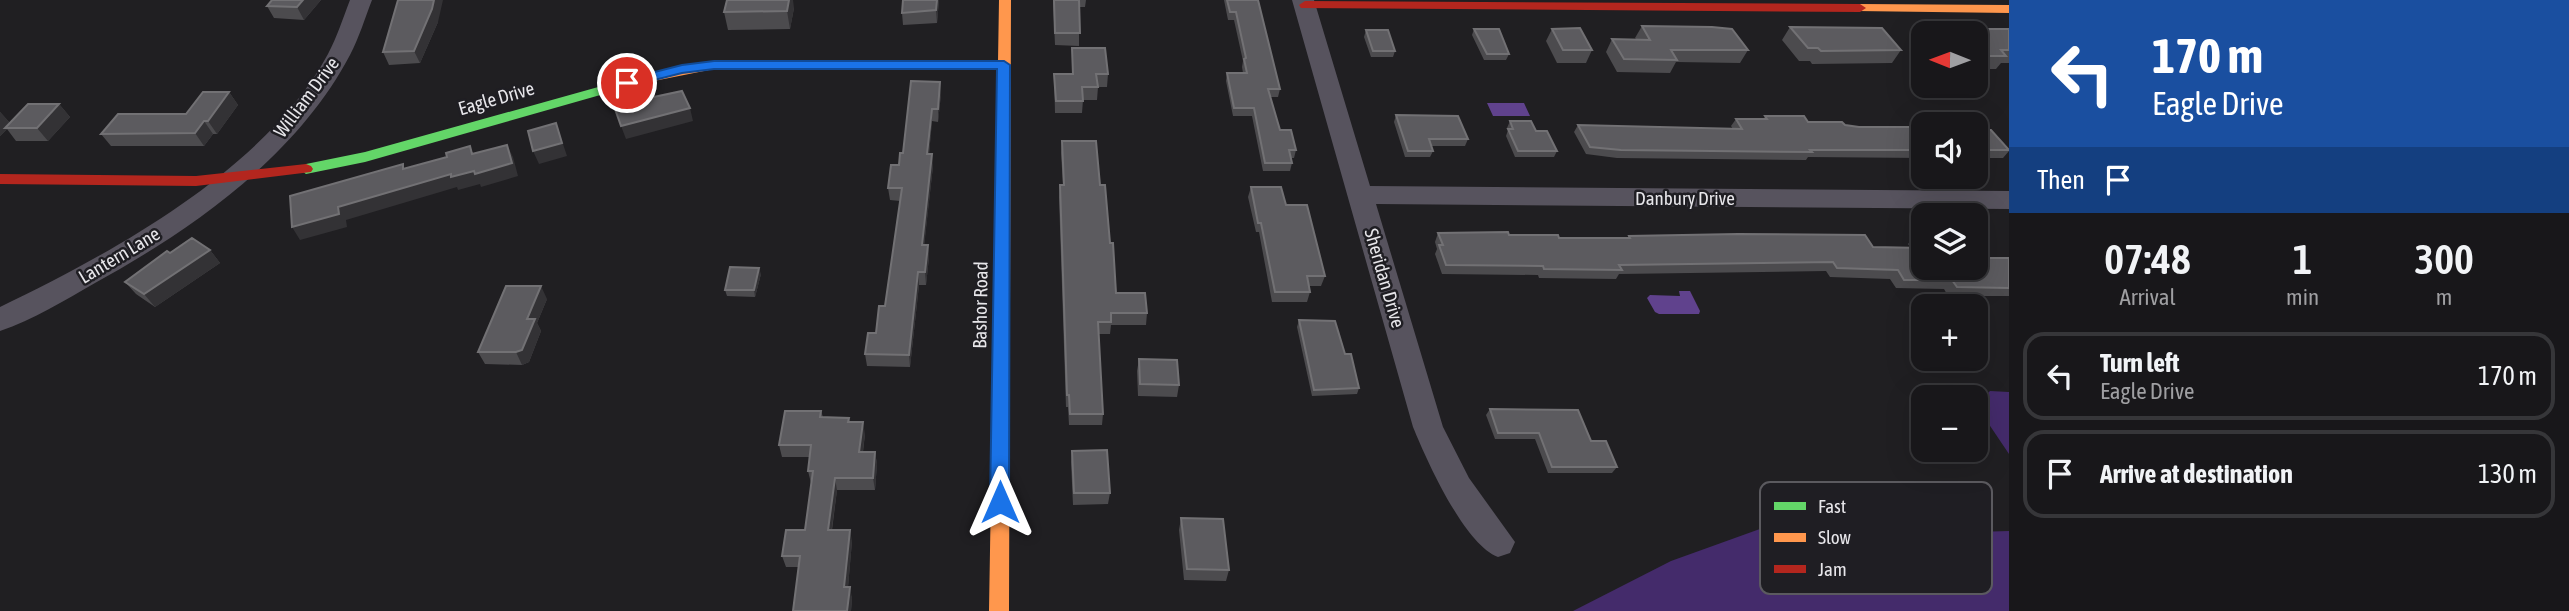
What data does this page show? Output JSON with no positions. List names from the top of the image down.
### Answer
{
  "streets": {
    "street": [
      "William Drive",
      "Eagle Drive",
      "Danbury Drive",
      "Lantern Lane",
      "Sheridan Drive",
      "Bashor Road"
    ]
  },
  "crossings": [
    ["William Drive", "Eagle Drive"],
    ["William Drive", "Lantern Lane"],
    ["Eagle Drive", "Lantern Lane"],
    ["Eagle Drive", "Bashor Road"],
    ["Danbury Drive", "Sheridan Drive"]
  ],
  "legend": ["Fast", "Slow", "Jam"],
  "north": "left",
  "page": {
    "turn": ["170 m", "Eagle Drive"],
    "map_buttons": ["+", "−"],
    "then": "Then",
    "eta": [
      "07:48",
      "Arrival",
      "1",
      "min",
      "300",
      "m"
    ],
    "list": [
      {
        "name": "Turn left",
        "note": "Eagle Drive",
        "value": "170 m"
      },
      {
        "name": "Arrive at destination",
        "value": "130 m"
      }
    ]
  }
}
